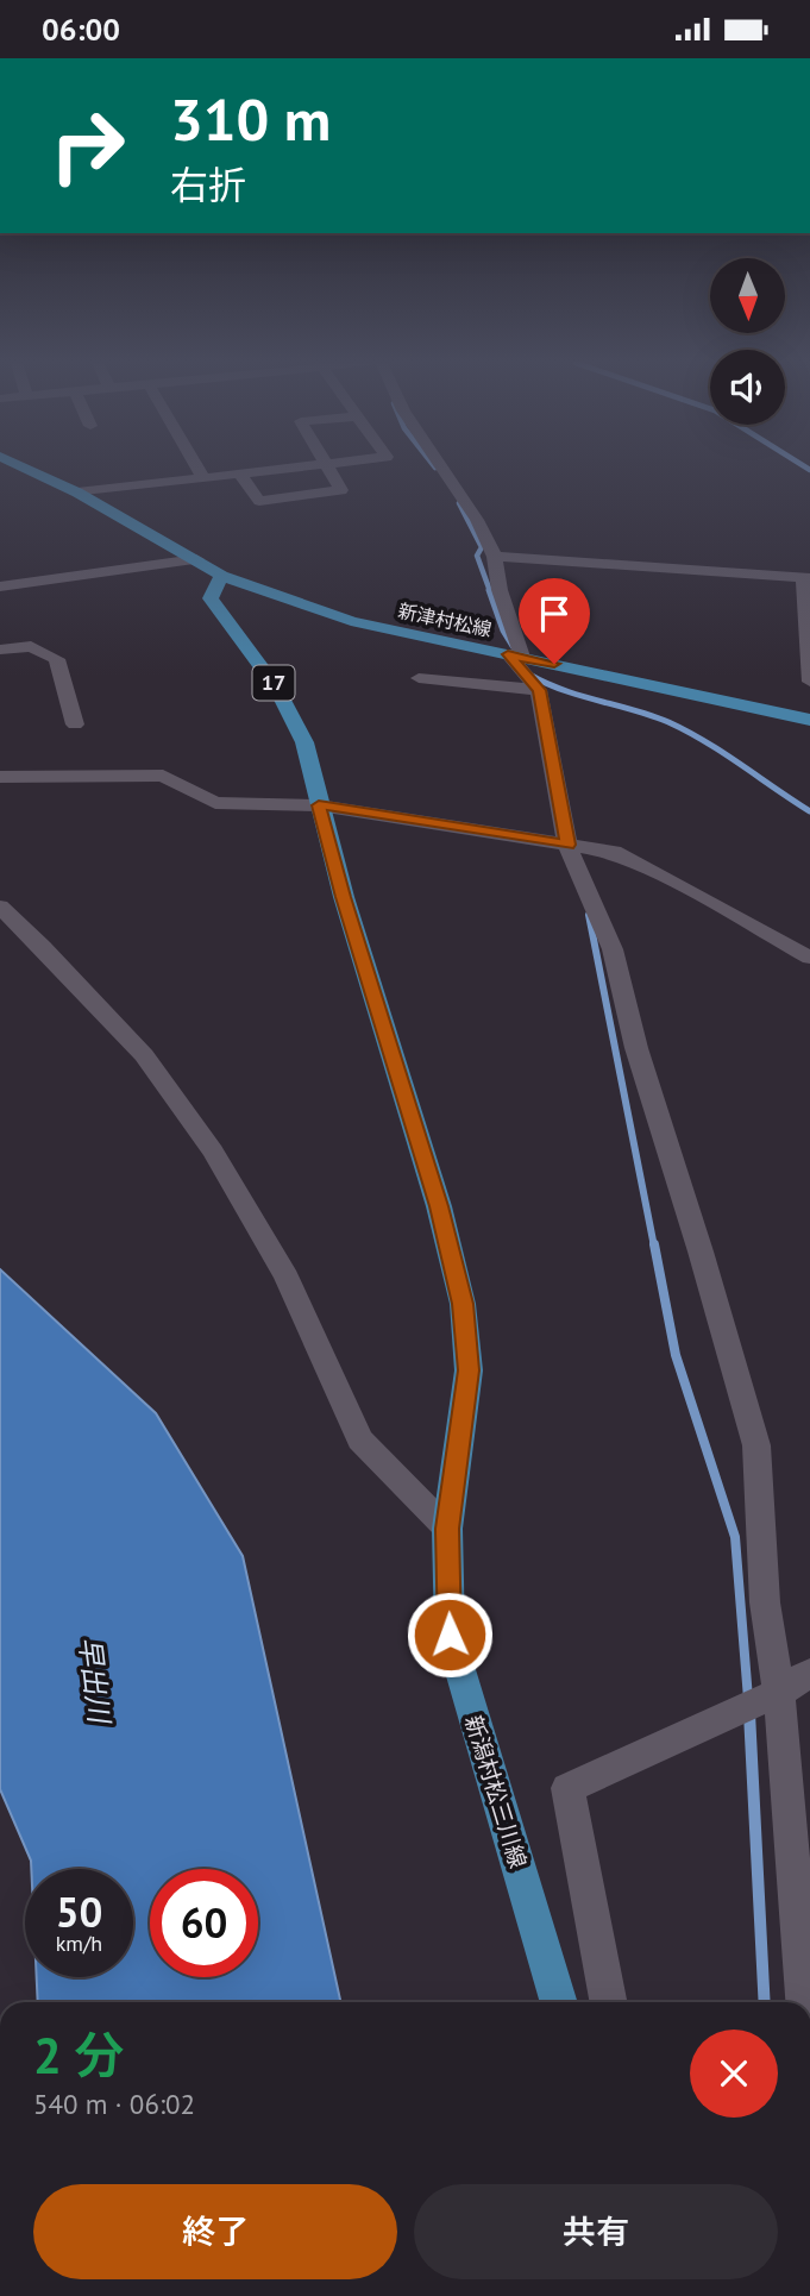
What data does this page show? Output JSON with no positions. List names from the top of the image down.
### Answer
{
  "streets": {
    "main road": ["新津村松線", "17", "新潟村松三川線"]
  },
  "crossings": [
    ["新津村松線", "新潟村松三川線"]
  ],
  "water": ["早出川"],
  "north": "bottom",
  "page": {
    "status": "06:00",
    "turn": ["310 m", "右折"],
    "speed": "50 km/h",
    "limit": "60",
    "heading": ["2 分", "540 m · 06:02"],
    "buttons": ["終了", "共有"]
  }
}
